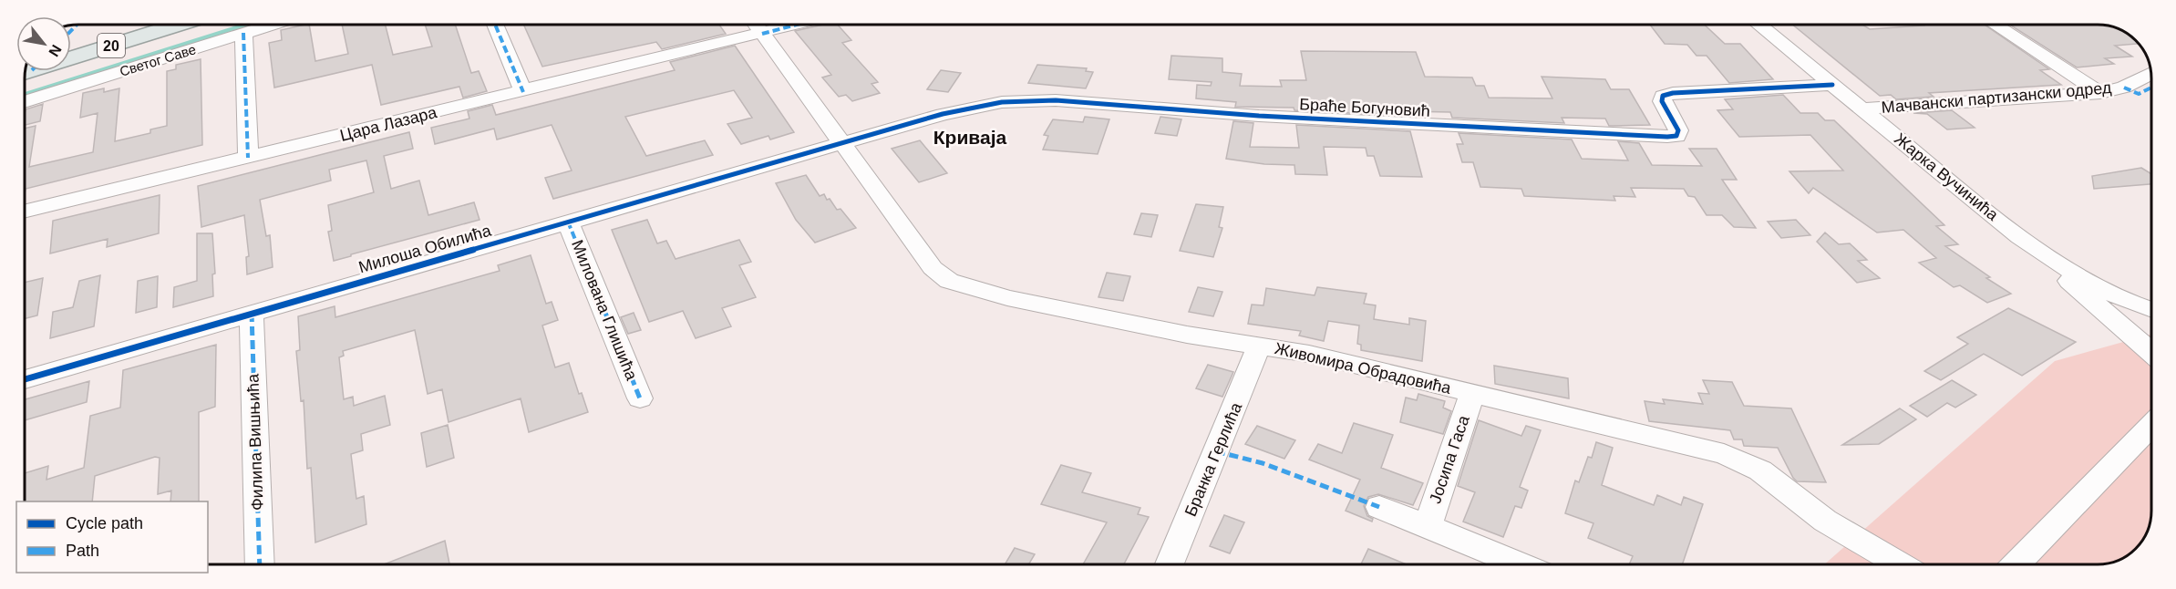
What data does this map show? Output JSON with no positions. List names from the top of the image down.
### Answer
{
  "streets": {
    "main road": ["20"],
    "street": [
      "Светог Саве",
      "Мачвански партизански одред",
      "Браће Богуновић",
      "Цара Лазара",
      "Жарка Вучинића",
      "Милоша Обилића",
      "Милована Глишића",
      "Живомира Обрадовића",
      "Филипа Вишњића",
      "Бранка Герлића",
      "Јосипа Гаса"
    ]
  },
  "crossings": [
    ["Мачвански партизански одред", "Жарка Вучинића"],
    ["Браће Богуновић", "Жарка Вучинића"],
    ["Браће Богуновић", "Милоша Обилића"],
    ["Браће Богуновић", "Живомира Обрадовића"],
    ["Цара Лазара", "Живомира Обрадовића"],
    ["Милоша Обилића", "Милована Глишића"],
    ["Милоша Обилића", "Живомира Обрадовића"],
    ["Милоша Обилића", "Филипа Вишњића"],
    ["Живомира Обрадовића", "Бранка Герлића"],
    ["Живомира Обрадовића", "Јосипа Гаса"]
  ],
  "districts": ["Криваја"],
  "legend": ["Cycle path", "Path"],
  "north": "bottom right"
}
